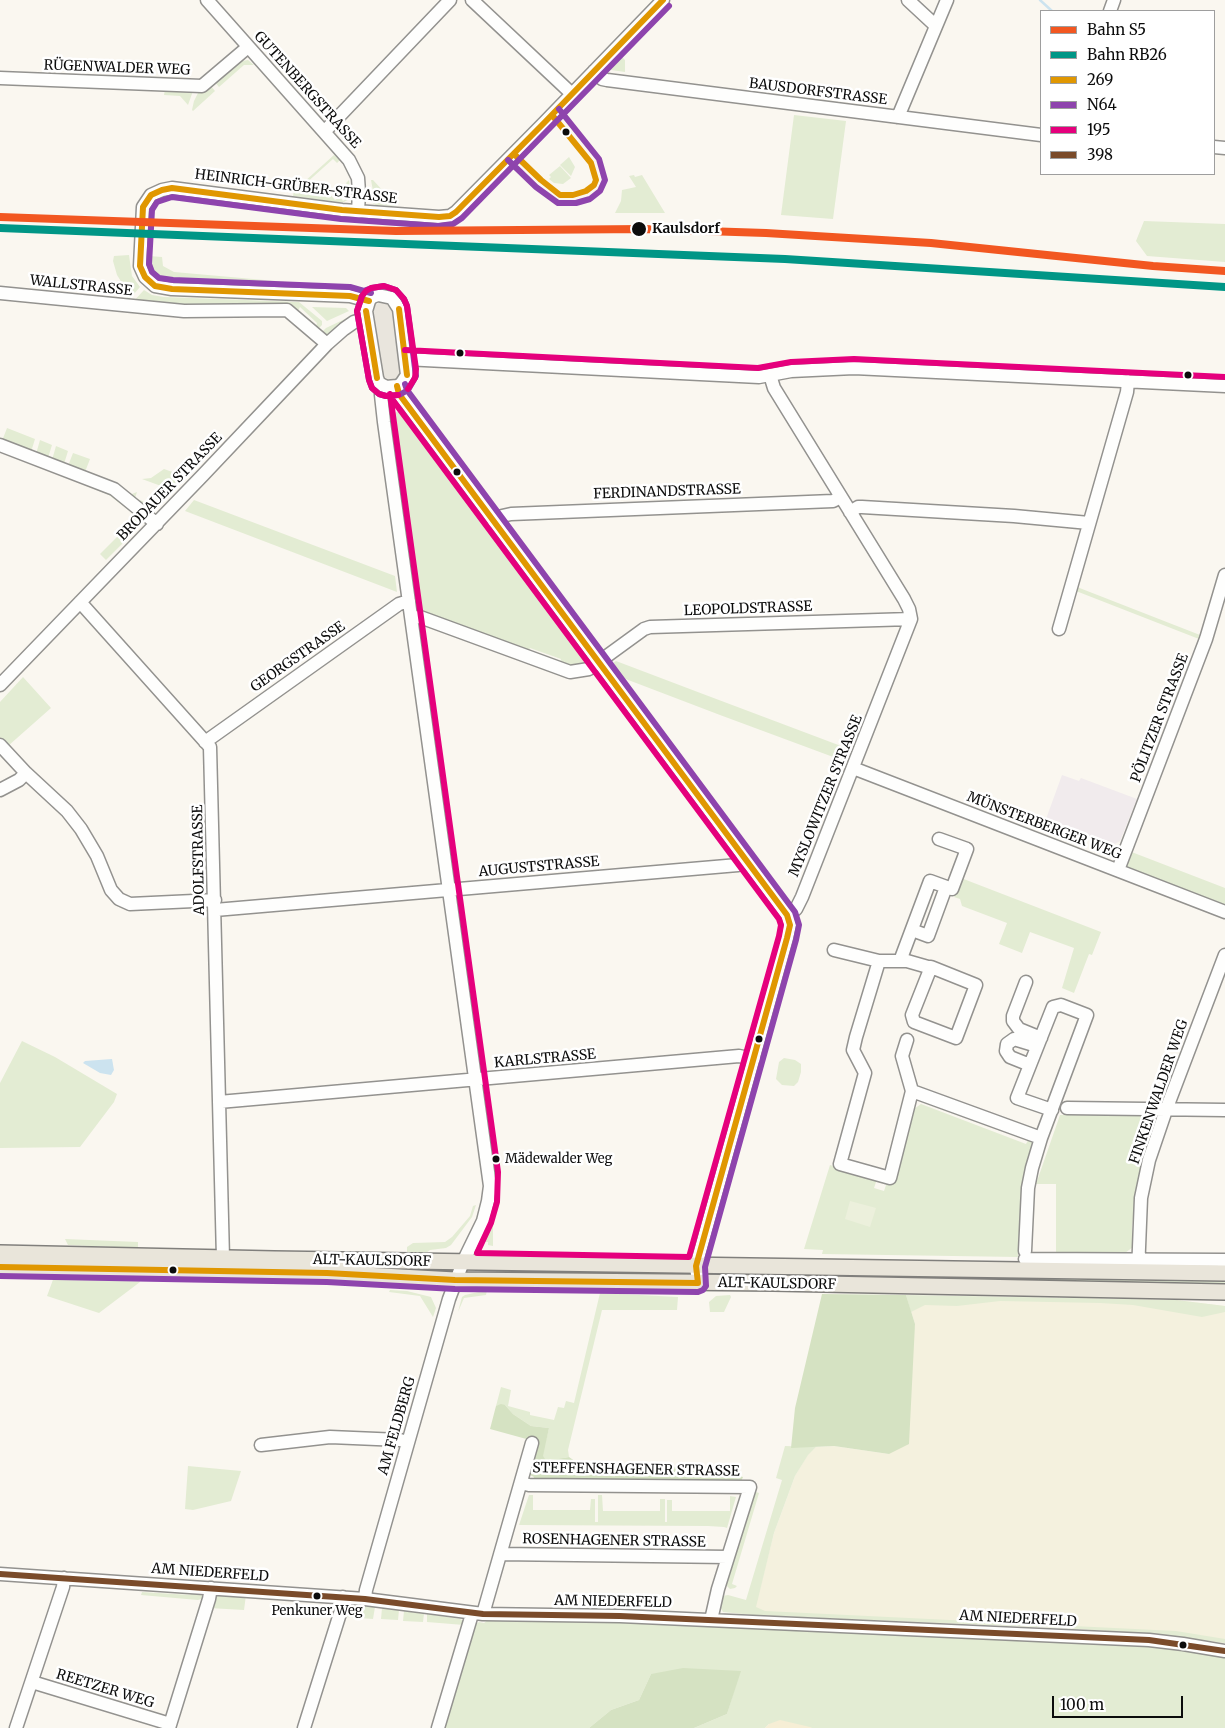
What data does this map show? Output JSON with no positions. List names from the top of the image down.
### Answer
{
  "streets": {
    "main road": ["ALT-KAULSDORF"],
    "street": [
      "RÜGENWALDER WEG",
      "GUTENBERGSTRASSE",
      "BAUSDORFSTRASSE",
      "HEINRICH-GRÜBER-STRASSE",
      "WALLSTRASSE",
      "BRODAUER STRASSE",
      "FERDINANDSTRASSE",
      "LEOPOLDSTRASSE",
      "GEORGSTRASSE",
      "PÖLITZER STRASSE",
      "MYSLOWITZER STRASSE",
      "MÜNSTERBERGER WEG",
      "ADOLFSTRASSE",
      "AUGUSTSTRASSE",
      "KARLSTRASSE",
      "FINKENWALDER WEG",
      "AM FELDBERG",
      "STEFFENSHAGENER STRASSE",
      "ROSENHAGENER STRASSE",
      "AM NIEDERFELD",
      "REETZER WEG"
    ]
  },
  "crossings": [
    ["RÜGENWALDER WEG", "GUTENBERGSTRASSE"],
    ["GUTENBERGSTRASSE", "HEINRICH-GRÜBER-STRASSE"],
    ["BAUSDORFSTRASSE", "HEINRICH-GRÜBER-STRASSE"],
    ["WALLSTRASSE", "BRODAUER STRASSE"],
    ["BRODAUER STRASSE", "ADOLFSTRASSE"],
    ["LEOPOLDSTRASSE", "MYSLOWITZER STRASSE"],
    ["GEORGSTRASSE", "ADOLFSTRASSE"],
    ["PÖLITZER STRASSE", "MÜNSTERBERGER WEG"],
    ["MYSLOWITZER STRASSE", "MÜNSTERBERGER WEG"],
    ["ADOLFSTRASSE", "AUGUSTSTRASSE"],
    ["ADOLFSTRASSE", "KARLSTRASSE"],
    ["ADOLFSTRASSE", "ALT-KAULSDORF"],
    ["FINKENWALDER WEG", "ALT-KAULSDORF"],
    ["ALT-KAULSDORF", "AM FELDBERG"],
    ["AM FELDBERG", "AM NIEDERFELD"],
    ["STEFFENSHAGENER STRASSE", "ROSENHAGENER STRASSE"],
    ["STEFFENSHAGENER STRASSE", "AM NIEDERFELD"]
  ],
  "places": ["Kaulsdorf", "Mädewalder Weg", "Penkuner Weg"],
  "lines": [
    "transit line 269",
    "transit line N64",
    "rail line S5",
    "rail line RB26",
    "transit line 195",
    "transit line 398"
  ],
  "legend": [
    "Bahn S5",
    "Bahn RB26",
    "269",
    "N64",
    "195",
    "398"
  ],
  "scale_bar": "100 m"
}
